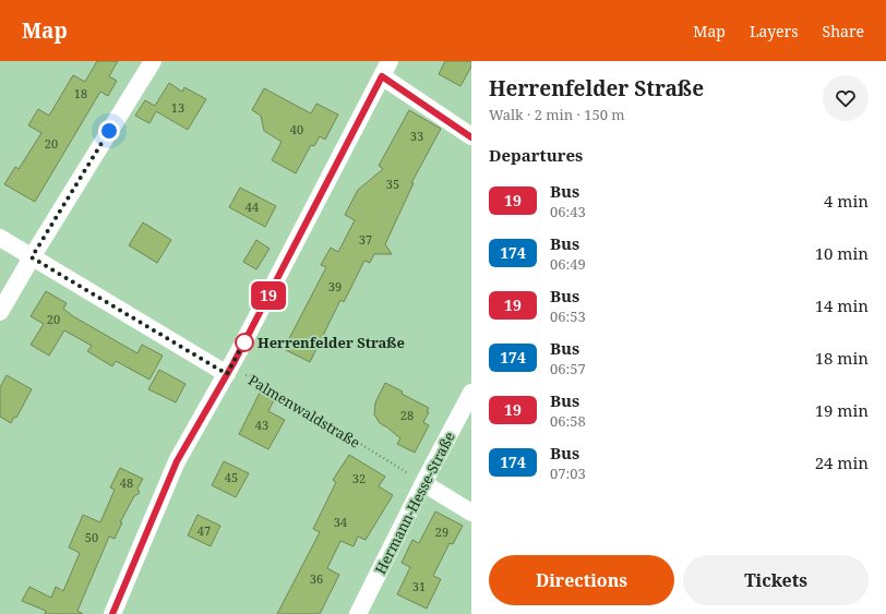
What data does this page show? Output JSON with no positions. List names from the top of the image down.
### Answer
{
  "streets": {
    "street": ["Hermann-Hesse-Straße"],
    "path": ["Palmenwaldstraße"]
  },
  "crossings": [
    ["Palmenwaldstraße", "Hermann-Hesse-Straße"]
  ],
  "places": ["Herrenfelder Straße"],
  "lines": ["bus line 19"],
  "house_numbers": [
    "18",
    "13",
    "40",
    "33",
    "20",
    "35",
    "44",
    "37",
    "39",
    "20",
    "28",
    "43",
    "45",
    "32",
    "48",
    "34",
    "47",
    "29",
    "50",
    "36",
    "31"
  ],
  "page": {
    "header": "Map",
    "nav": ["Map", "Layers", "Share"],
    "on_map": "19",
    "heading": [
      ["Herrenfelder Straße", "Walk · 2 min · 150 m"],
      "Departures"
    ],
    "list": [
      {
        "mark": "19",
        "name": "Bus",
        "note": "06:43",
        "value": "4 min"
      },
      {
        "mark": "174",
        "name": "Bus",
        "note": "06:49",
        "value": "10 min"
      },
      {
        "mark": "19",
        "name": "Bus",
        "note": "06:53",
        "value": "14 min"
      },
      {
        "mark": "174",
        "name": "Bus",
        "note": "06:57",
        "value": "18 min"
      },
      {
        "mark": "19",
        "name": "Bus",
        "note": "06:58",
        "value": "19 min"
      },
      {
        "mark": "174",
        "name": "Bus",
        "note": "07:03",
        "value": "24 min"
      }
    ],
    "buttons": ["Directions", "Tickets"]
  }
}
